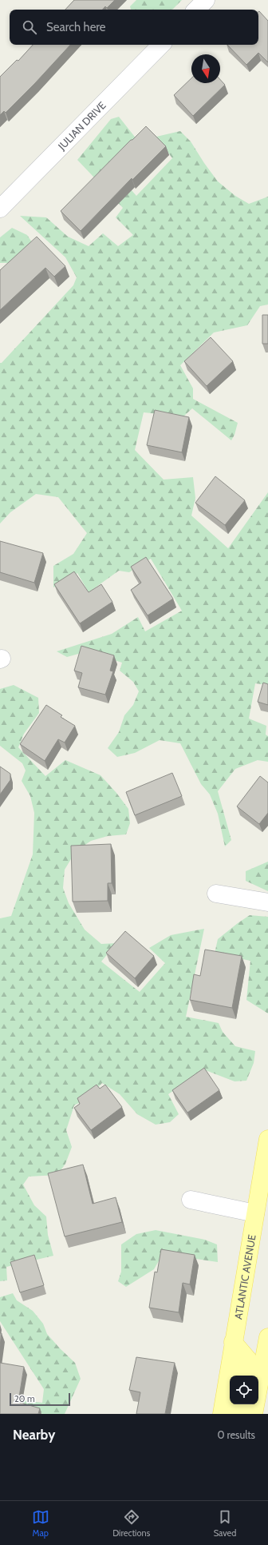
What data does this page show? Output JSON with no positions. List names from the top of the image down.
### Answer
{
  "streets": {
    "main road": ["ATLANTIC AVENUE"],
    "street": ["JULIAN DRIVE"]
  },
  "scale_bar": "20 m",
  "north": "bottom",
  "page": {
    "search": "Search here",
    "scale": "20 m",
    "heading": ["Nearby", "0 results"],
    "nav": ["Map", "Directions", "Saved"]
  }
}
